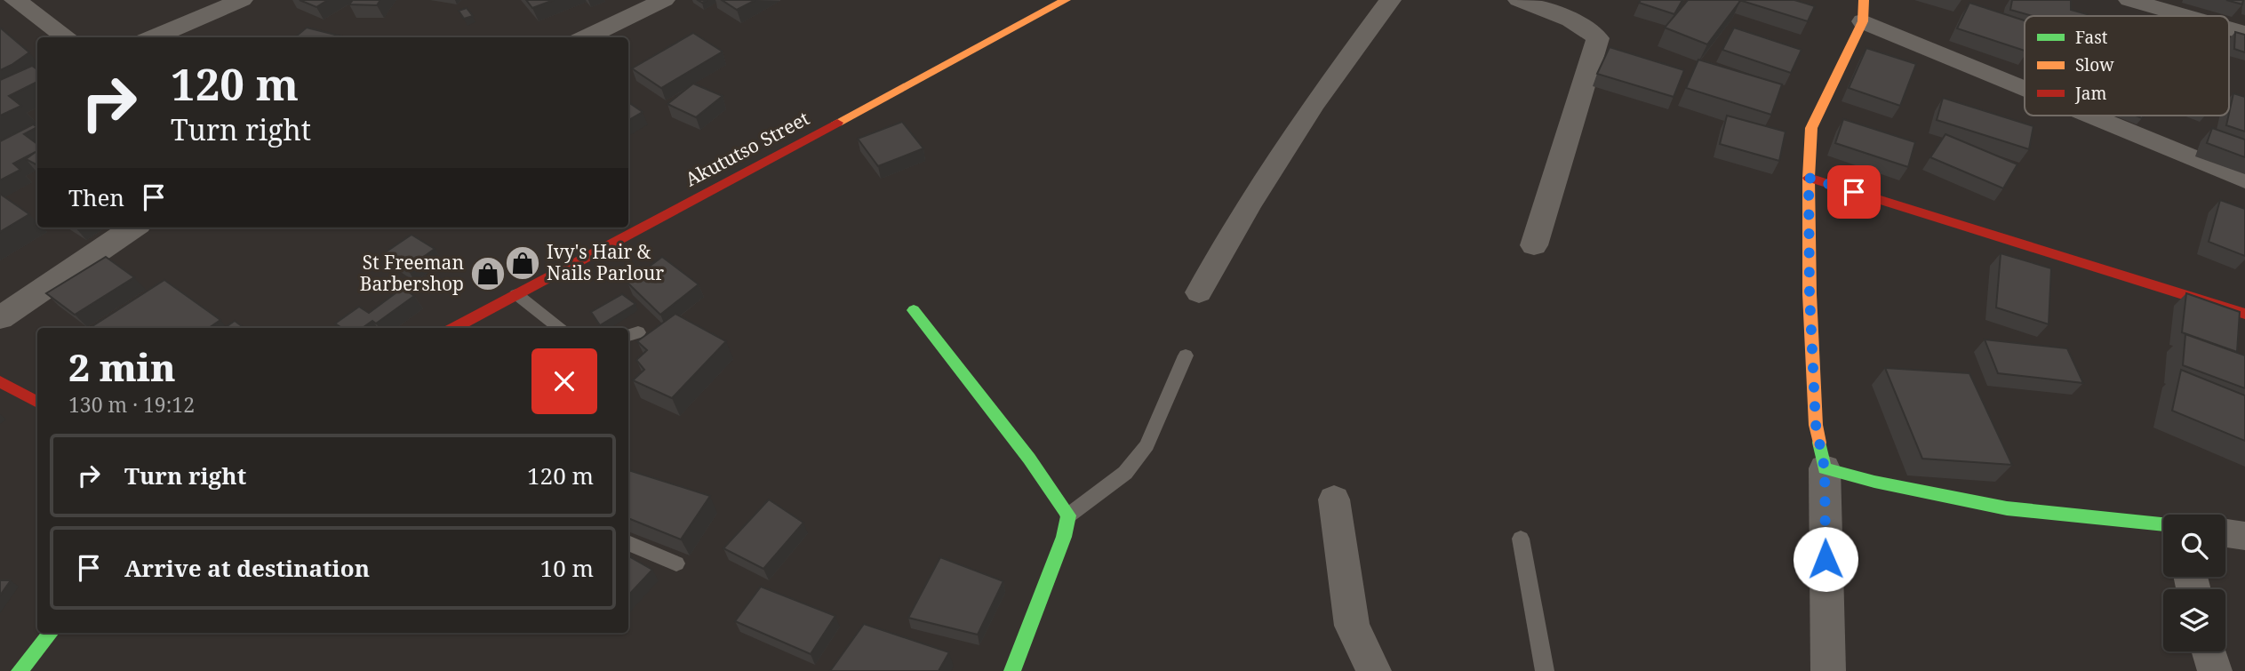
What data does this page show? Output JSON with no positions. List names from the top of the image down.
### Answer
{
  "streets": {
    "street": ["Akututso Street"]
  },
  "places": {
    "shop": ["Ivy's Hair & Nails Parlour", "St Freeman Barbershop"]
  },
  "legend": ["Fast", "Slow", "Jam"],
  "page": {
    "turn": ["120 m", "Turn right"],
    "then": "Then",
    "heading": ["2 min", "130 m · 19:12"],
    "list": [
      {
        "name": "Turn right",
        "value": "120 m"
      },
      {
        "name": "Arrive at destination",
        "value": "10 m"
      }
    ]
  }
}
